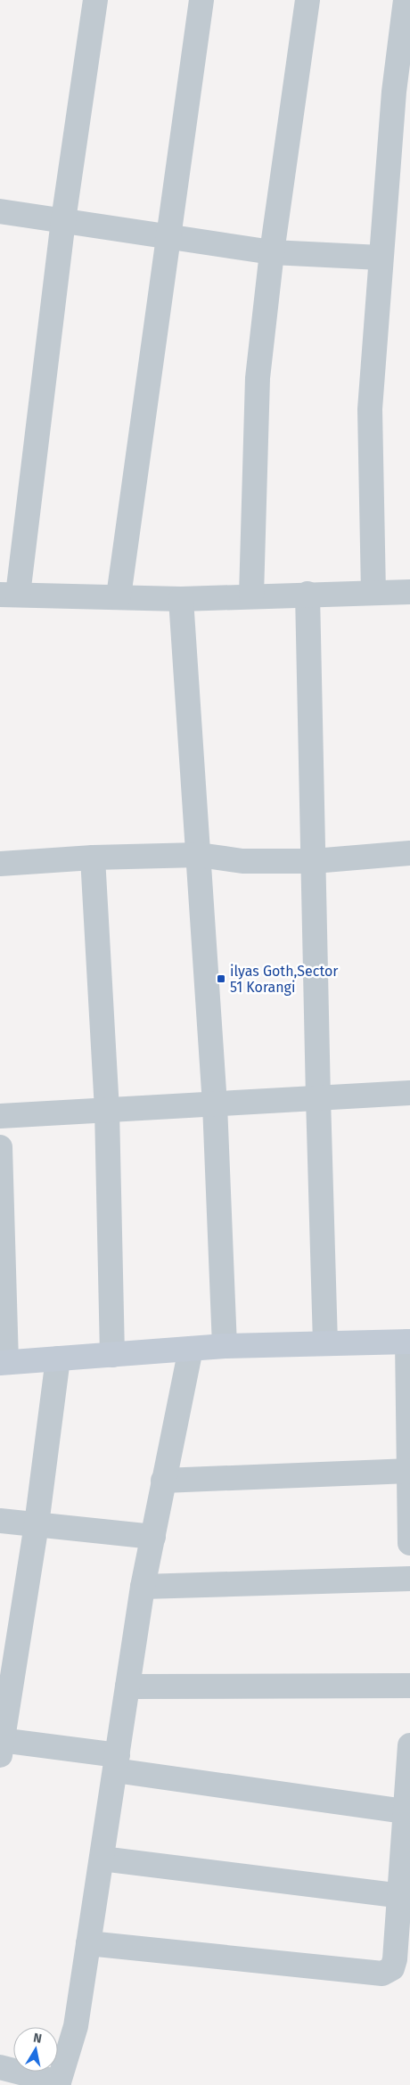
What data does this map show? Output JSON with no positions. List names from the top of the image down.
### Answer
{
  "places": {
    "transit": ["ilyas Goth,Sector 51 Korangi"]
  },
  "north": "top"
}
